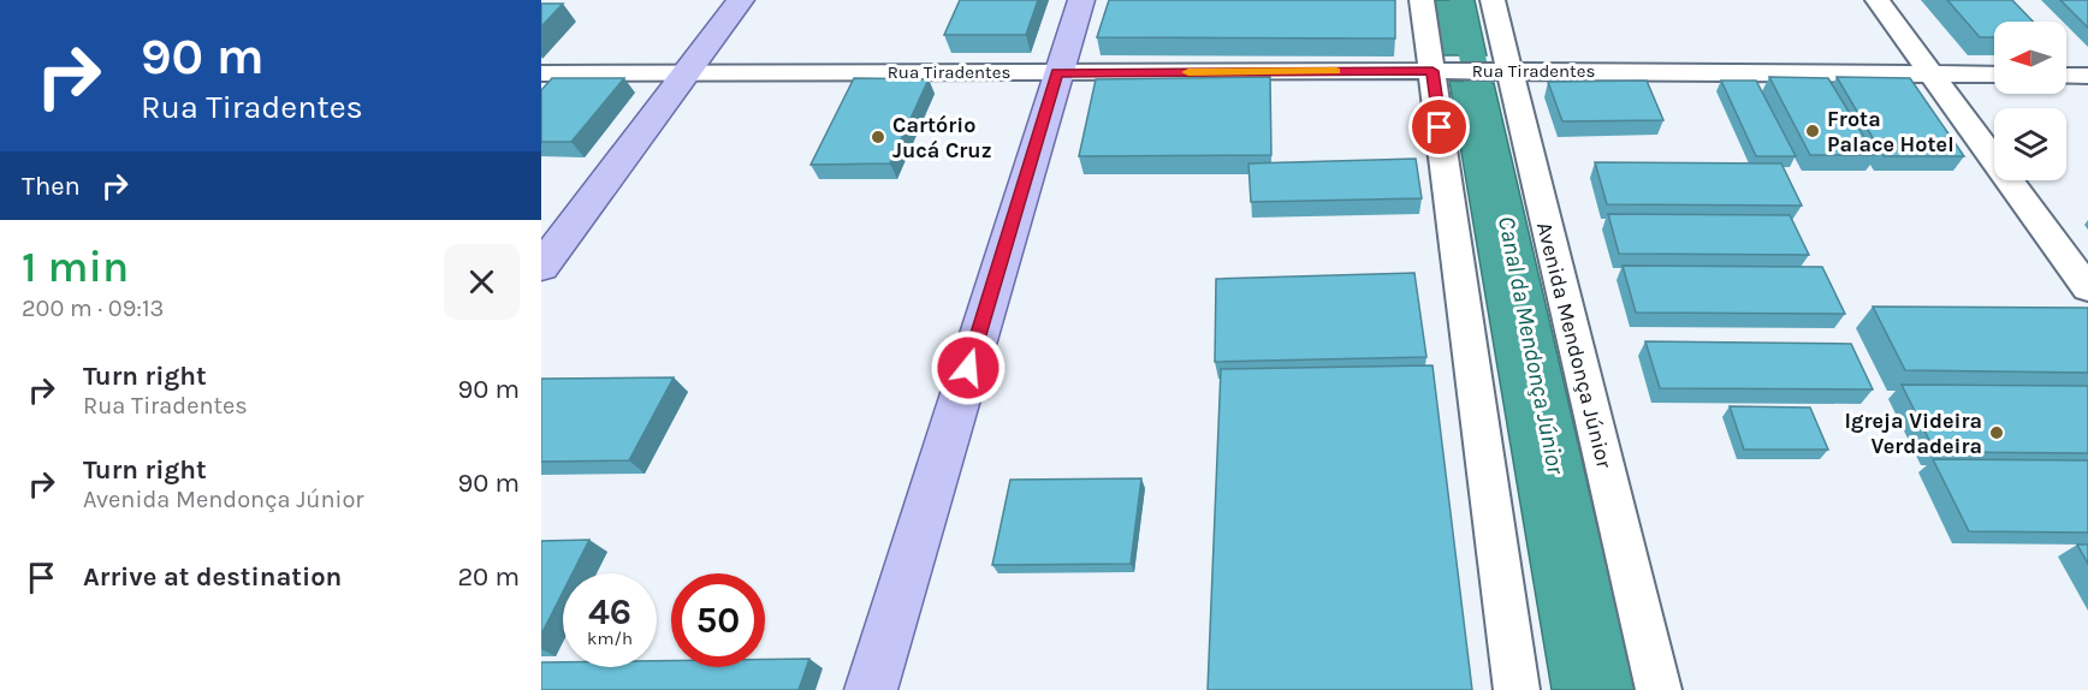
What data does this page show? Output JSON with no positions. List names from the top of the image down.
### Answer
{
  "streets": {
    "street": ["Rua Tiradentes", "Avenida Mendonça Júnior"]
  },
  "crossings": [
    ["Rua Tiradentes", "Avenida Mendonça Júnior"]
  ],
  "water": ["Canal da Mendonça Júnior"],
  "places": ["Frota Palace Hotel", "Cartório Jucá Cruz", "Igreja Videira Verdadeira"],
  "north": "left",
  "page": {
    "turn": ["90 m", "Rua Tiradentes"],
    "then": "Then",
    "heading": ["1 min", "200 m · 09:13"],
    "list": [
      {
        "name": "Turn right",
        "note": "Rua Tiradentes",
        "value": "90 m"
      },
      {
        "name": "Turn right",
        "note": "Avenida Mendonça Júnior",
        "value": "90 m"
      },
      {
        "name": "Arrive at destination",
        "value": "20 m"
      }
    ],
    "speed": "46 km/h",
    "limit": "50"
  }
}
